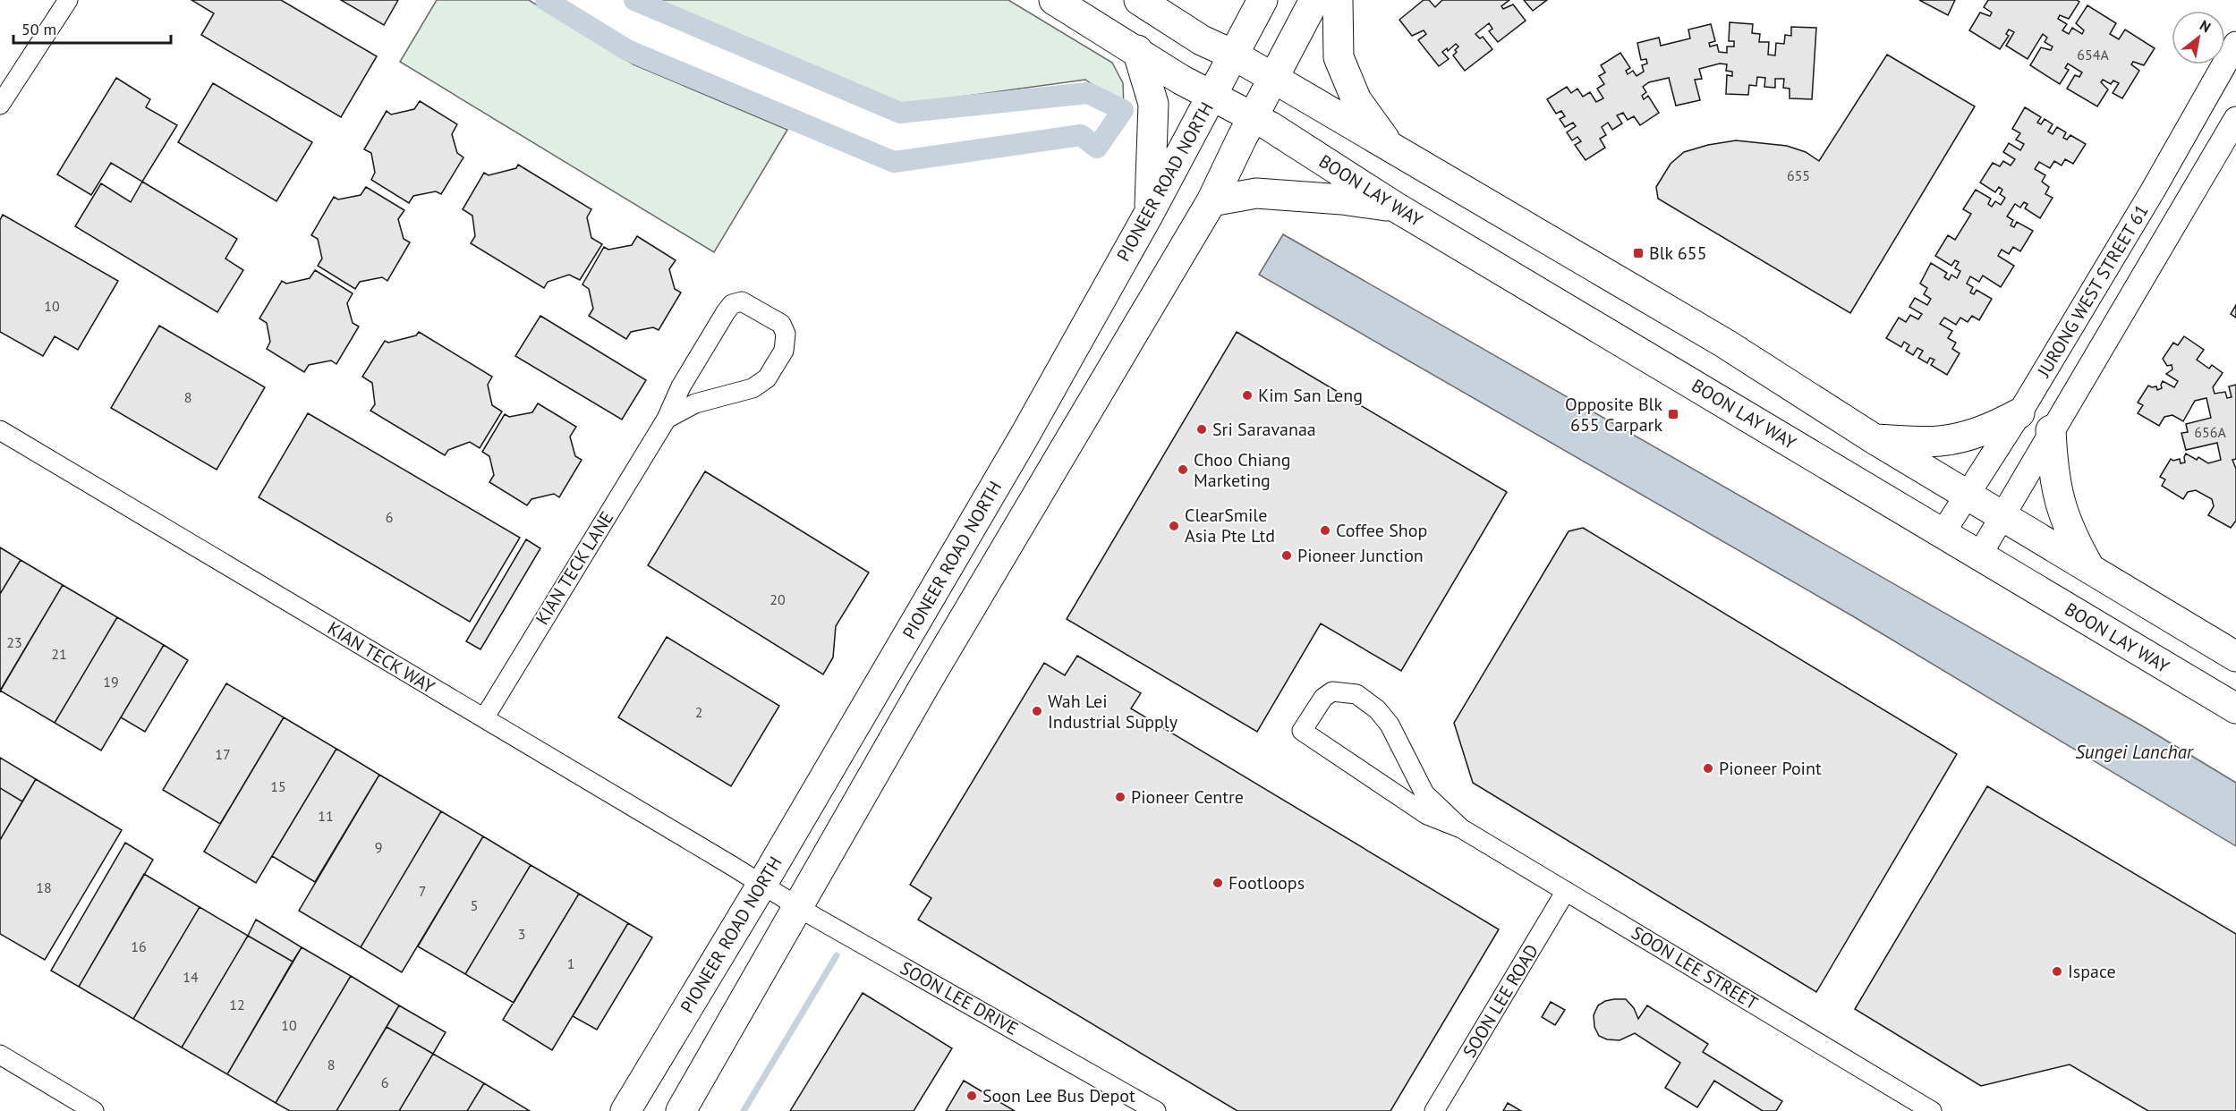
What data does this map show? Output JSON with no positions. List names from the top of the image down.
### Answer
{
  "streets": {
    "main road": ["PIONEER ROAD NORTH", "BOON LAY WAY"],
    "street": [
      "JURONG WEST STREET 61",
      "KIAN TECK LANE",
      "KIAN TECK WAY",
      "SOON LEE STREET",
      "SOON LEE DRIVE",
      "SOON LEE ROAD"
    ]
  },
  "crossings": [
    ["PIONEER ROAD NORTH", "BOON LAY WAY"],
    ["PIONEER ROAD NORTH", "KIAN TECK WAY"],
    ["PIONEER ROAD NORTH", "SOON LEE DRIVE"],
    ["BOON LAY WAY", "JURONG WEST STREET 61"],
    ["KIAN TECK LANE", "KIAN TECK WAY"],
    ["KIAN TECK WAY", "SOON LEE DRIVE"],
    ["SOON LEE STREET", "SOON LEE ROAD"]
  ],
  "water": ["Sungei Lanchar"],
  "places": {
    "transit": ["Blk 655", "Opposite Blk 655 Carpark"],
    "other": [
      "Kim San Leng",
      "Sri Saravanaa",
      "Choo Chiang Marketing",
      "ClearSmile Asia Pte Ltd",
      "Coffee Shop",
      "Pioneer Junction",
      "Wah Lei Industrial Supply",
      "Pioneer Point",
      "Pioneer Centre",
      "Footloops",
      "Ispace",
      "Soon Lee Bus Depot"
    ]
  },
  "house_numbers": [
    "654A",
    "655",
    "10",
    "8",
    "656A",
    "6",
    "20",
    "23",
    "21",
    "19",
    "2",
    "17",
    "15",
    "11",
    "9",
    "18",
    "7",
    "5",
    "3",
    "16",
    "1",
    "14",
    "12",
    "10",
    "8",
    "6"
  ],
  "scale_bar": "50 m",
  "north": "top right"
}
